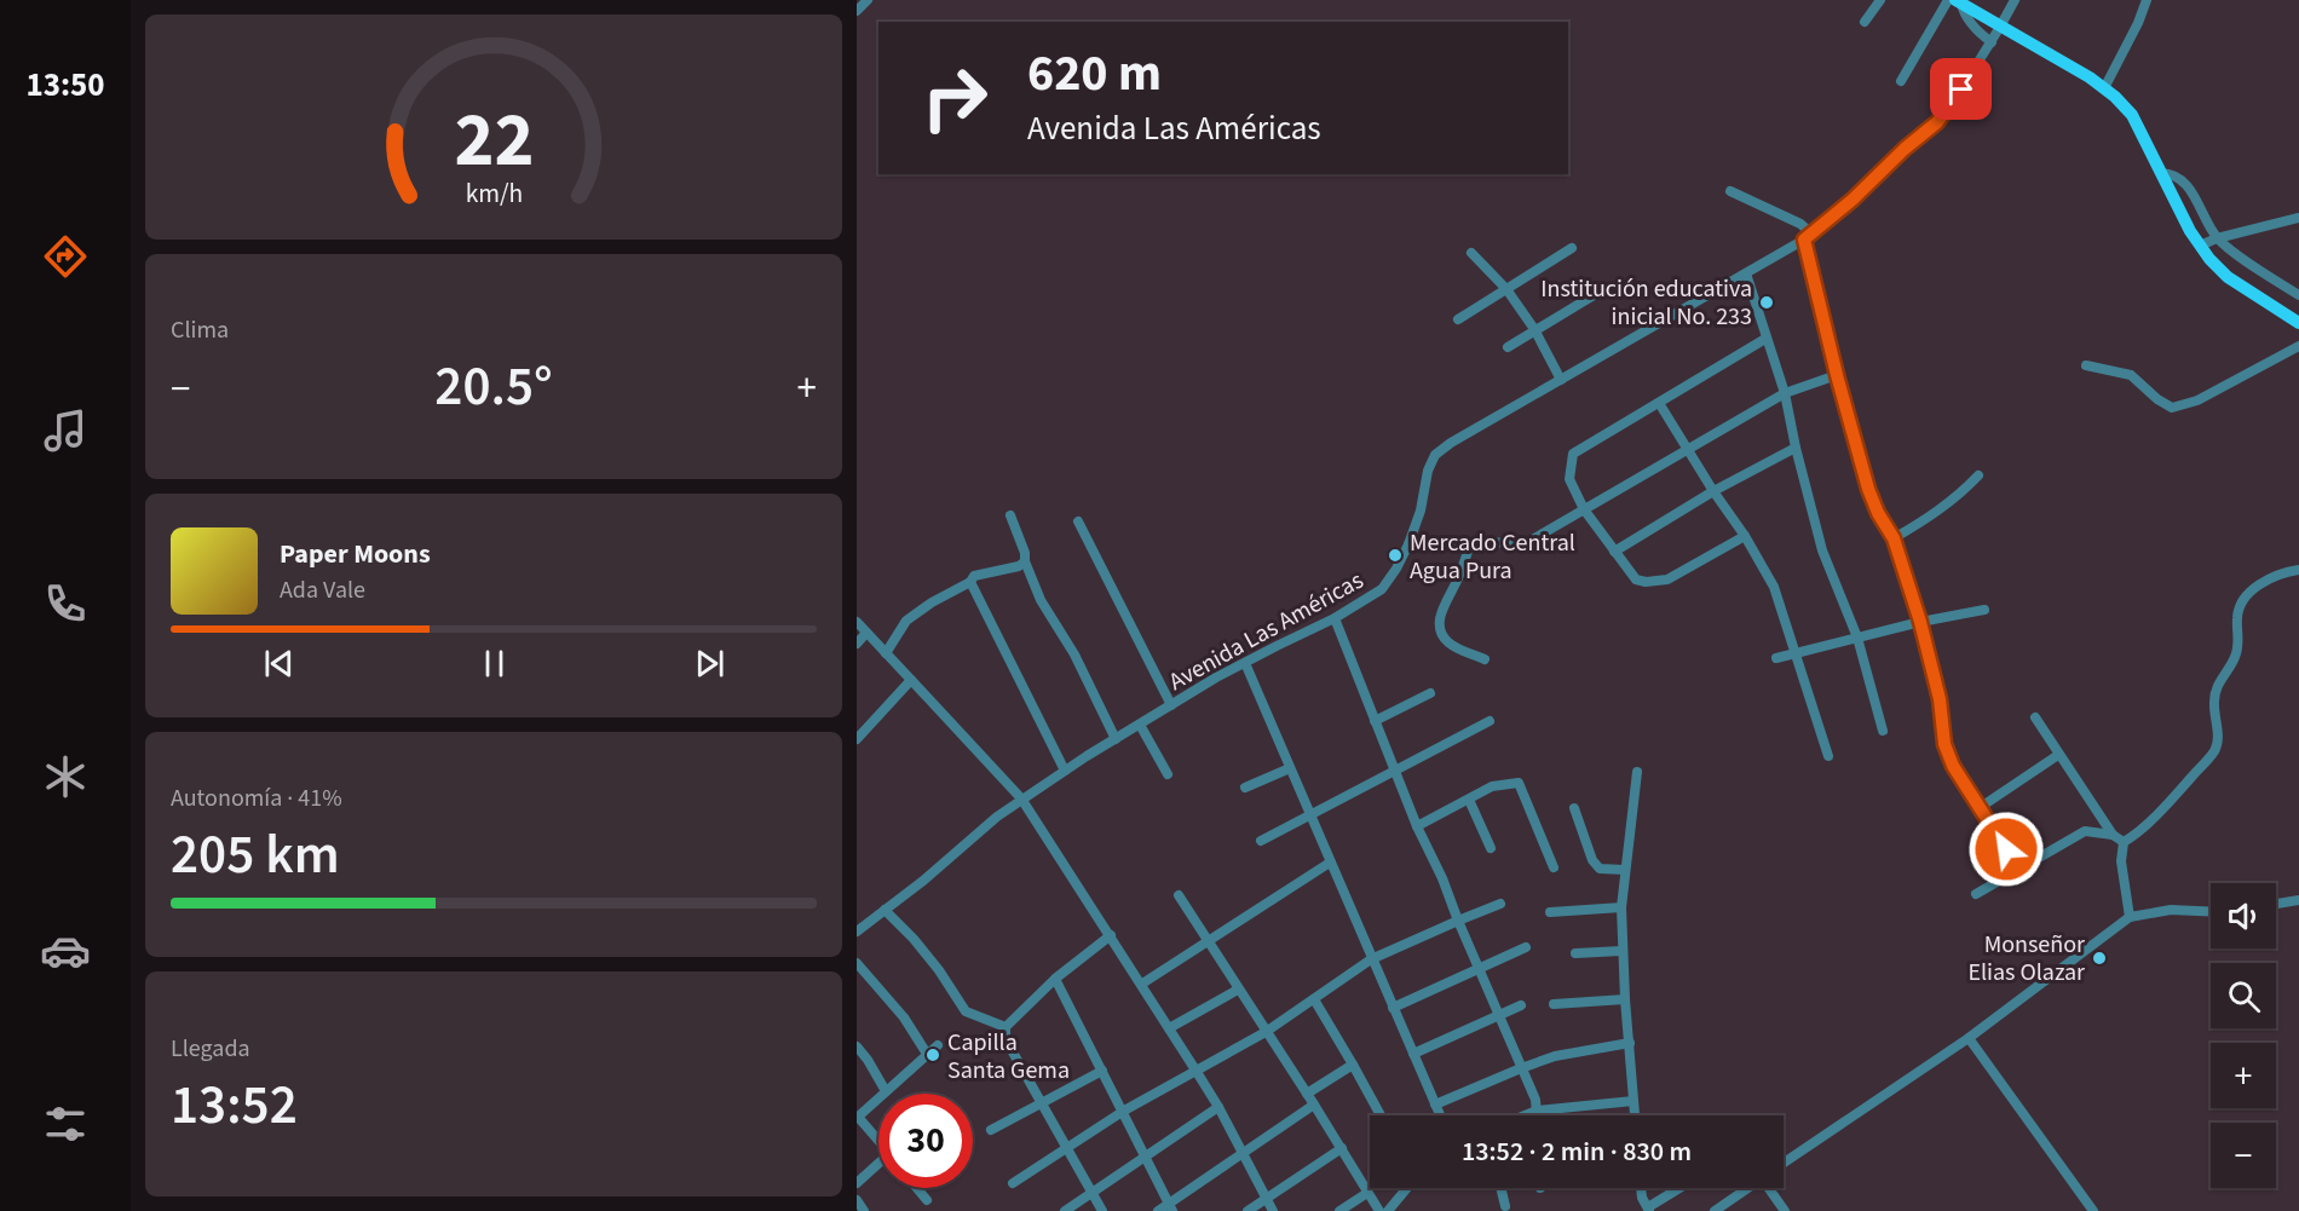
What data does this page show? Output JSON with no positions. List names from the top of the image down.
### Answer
{
  "streets": {
    "street": ["Avenida Las Américas"]
  },
  "places": [
    "Institución educativa inicial No. 233",
    "Mercado Central Agua Pura",
    "Monseñor Elias Olazar",
    "Capilla Santa Gema"
  ],
  "page": {
    "tabs": "13:50",
    "turn": ["620 m", "Avenida Las Américas"],
    "tile": [
      "Clima",
      ["Autonomía · 41%", "205 km"],
      ["Llegada", "13:52"]
    ],
    "heat": ["−", "20.5°", "+"],
    "song": ["Paper Moons", "Ada Vale"],
    "map_buttons": ["+", "−"],
    "limit": "30",
    "trip": "13:52 · 2 min · 830 m",
    "gauge": ["22", "km/h"]
  }
}
